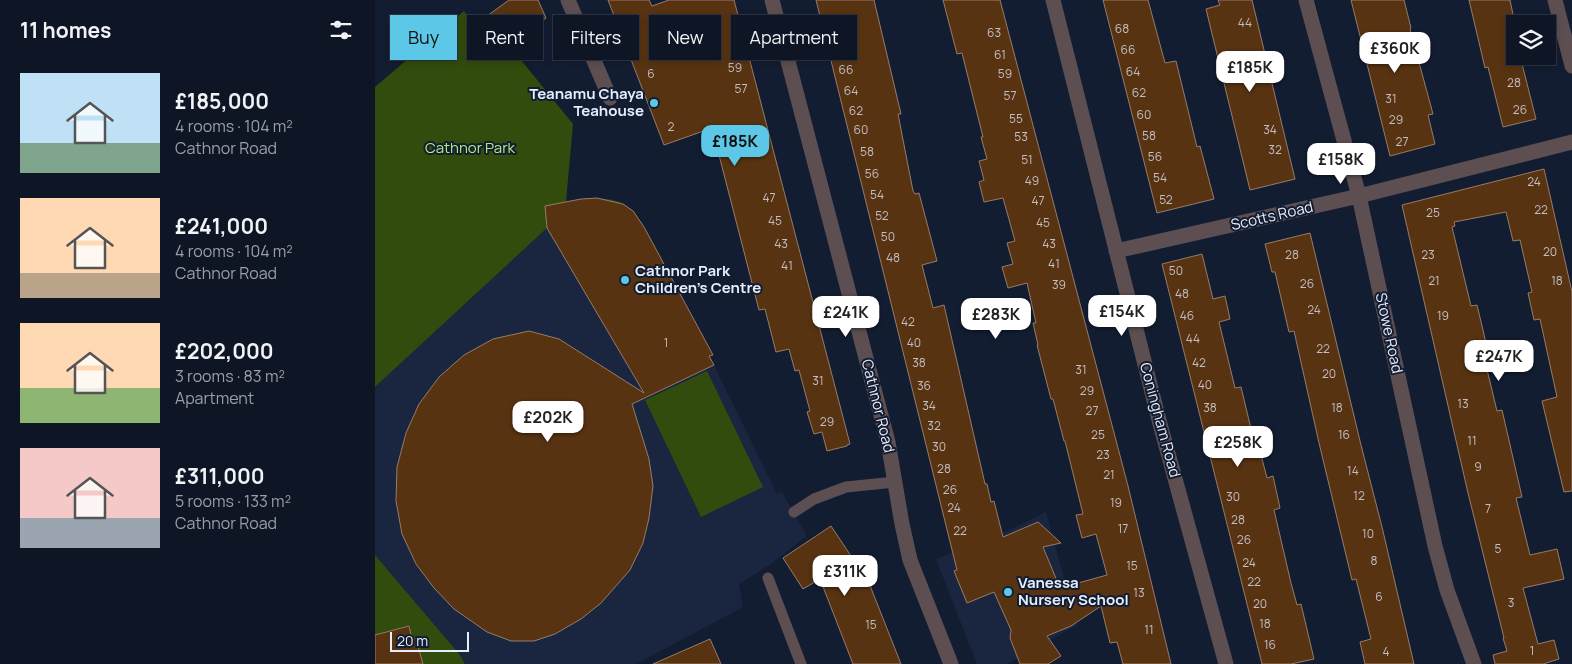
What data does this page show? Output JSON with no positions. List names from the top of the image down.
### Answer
{
  "streets": {
    "street": [
      "Scotts Road",
      "Stowe Road",
      "Cathnor Road",
      "Coningham Road"
    ]
  },
  "crossings": [
    ["Scotts Road", "Stowe Road"],
    ["Scotts Road", "Coningham Road"]
  ],
  "parks": ["Cathnor Park"],
  "places": ["Teanamu Chaya Teahouse", "Cathnor Park Children's Centre", "Vanessa Nursery School"],
  "house_numbers": [
    "44",
    "68",
    "63",
    "66",
    "61",
    "59",
    "66",
    "64",
    "6",
    "59",
    "28",
    "57",
    "64",
    "62",
    "57",
    "31",
    "26",
    "62",
    "60",
    "55",
    "29",
    "2",
    "60",
    "34",
    "58",
    "53",
    "27",
    "32",
    "58",
    "56",
    "51",
    "56",
    "54",
    "49",
    "24",
    "54",
    "47",
    "52",
    "47",
    "22",
    "25",
    "52",
    "45",
    "45",
    "50",
    "43",
    "43",
    "20",
    "28",
    "23",
    "48",
    "41",
    "41",
    "50",
    "21",
    "18",
    "26",
    "39",
    "48",
    "24",
    "46",
    "19",
    "42",
    "44",
    "1",
    "40",
    "22",
    "38",
    "42",
    "31",
    "20",
    "31",
    "40",
    "36",
    "29",
    "13",
    "34",
    "38",
    "18",
    "27",
    "29",
    "32",
    "25",
    "16",
    "11",
    "30",
    "23",
    "9",
    "28",
    "14",
    "21",
    "26",
    "12",
    "30",
    "19",
    "24",
    "7",
    "28",
    "17",
    "22",
    "10",
    "26",
    "5",
    "8",
    "24",
    "15",
    "22",
    "13",
    "6",
    "3",
    "20",
    "18",
    "15",
    "11",
    "16",
    "1",
    "4"
  ],
  "scale_bar": "20 m",
  "page": {
    "heading": "11 homes",
    "chip": [
      "Buy",
      "Rent",
      "Filters",
      "New",
      "Apartment"
    ],
    "price": [
      "£360K",
      "£185K",
      "£185K",
      "£158K",
      "£154K",
      "£241K",
      "£283K",
      "£247K",
      "£202K",
      "£258K",
      "£311K"
    ],
    "list": [
      {
        "name": "£185,000",
        "note": "4 rooms · 104 m² · Cathnor Road"
      },
      {
        "name": "£241,000",
        "note": "4 rooms · 104 m² · Cathnor Road"
      },
      {
        "name": "£202,000",
        "note": "3 rooms · 83 m² · Apartment"
      },
      {
        "name": "£311,000",
        "note": "5 rooms · 133 m² · Cathnor Road"
      }
    ],
    "scale": "20 m"
  }
}
